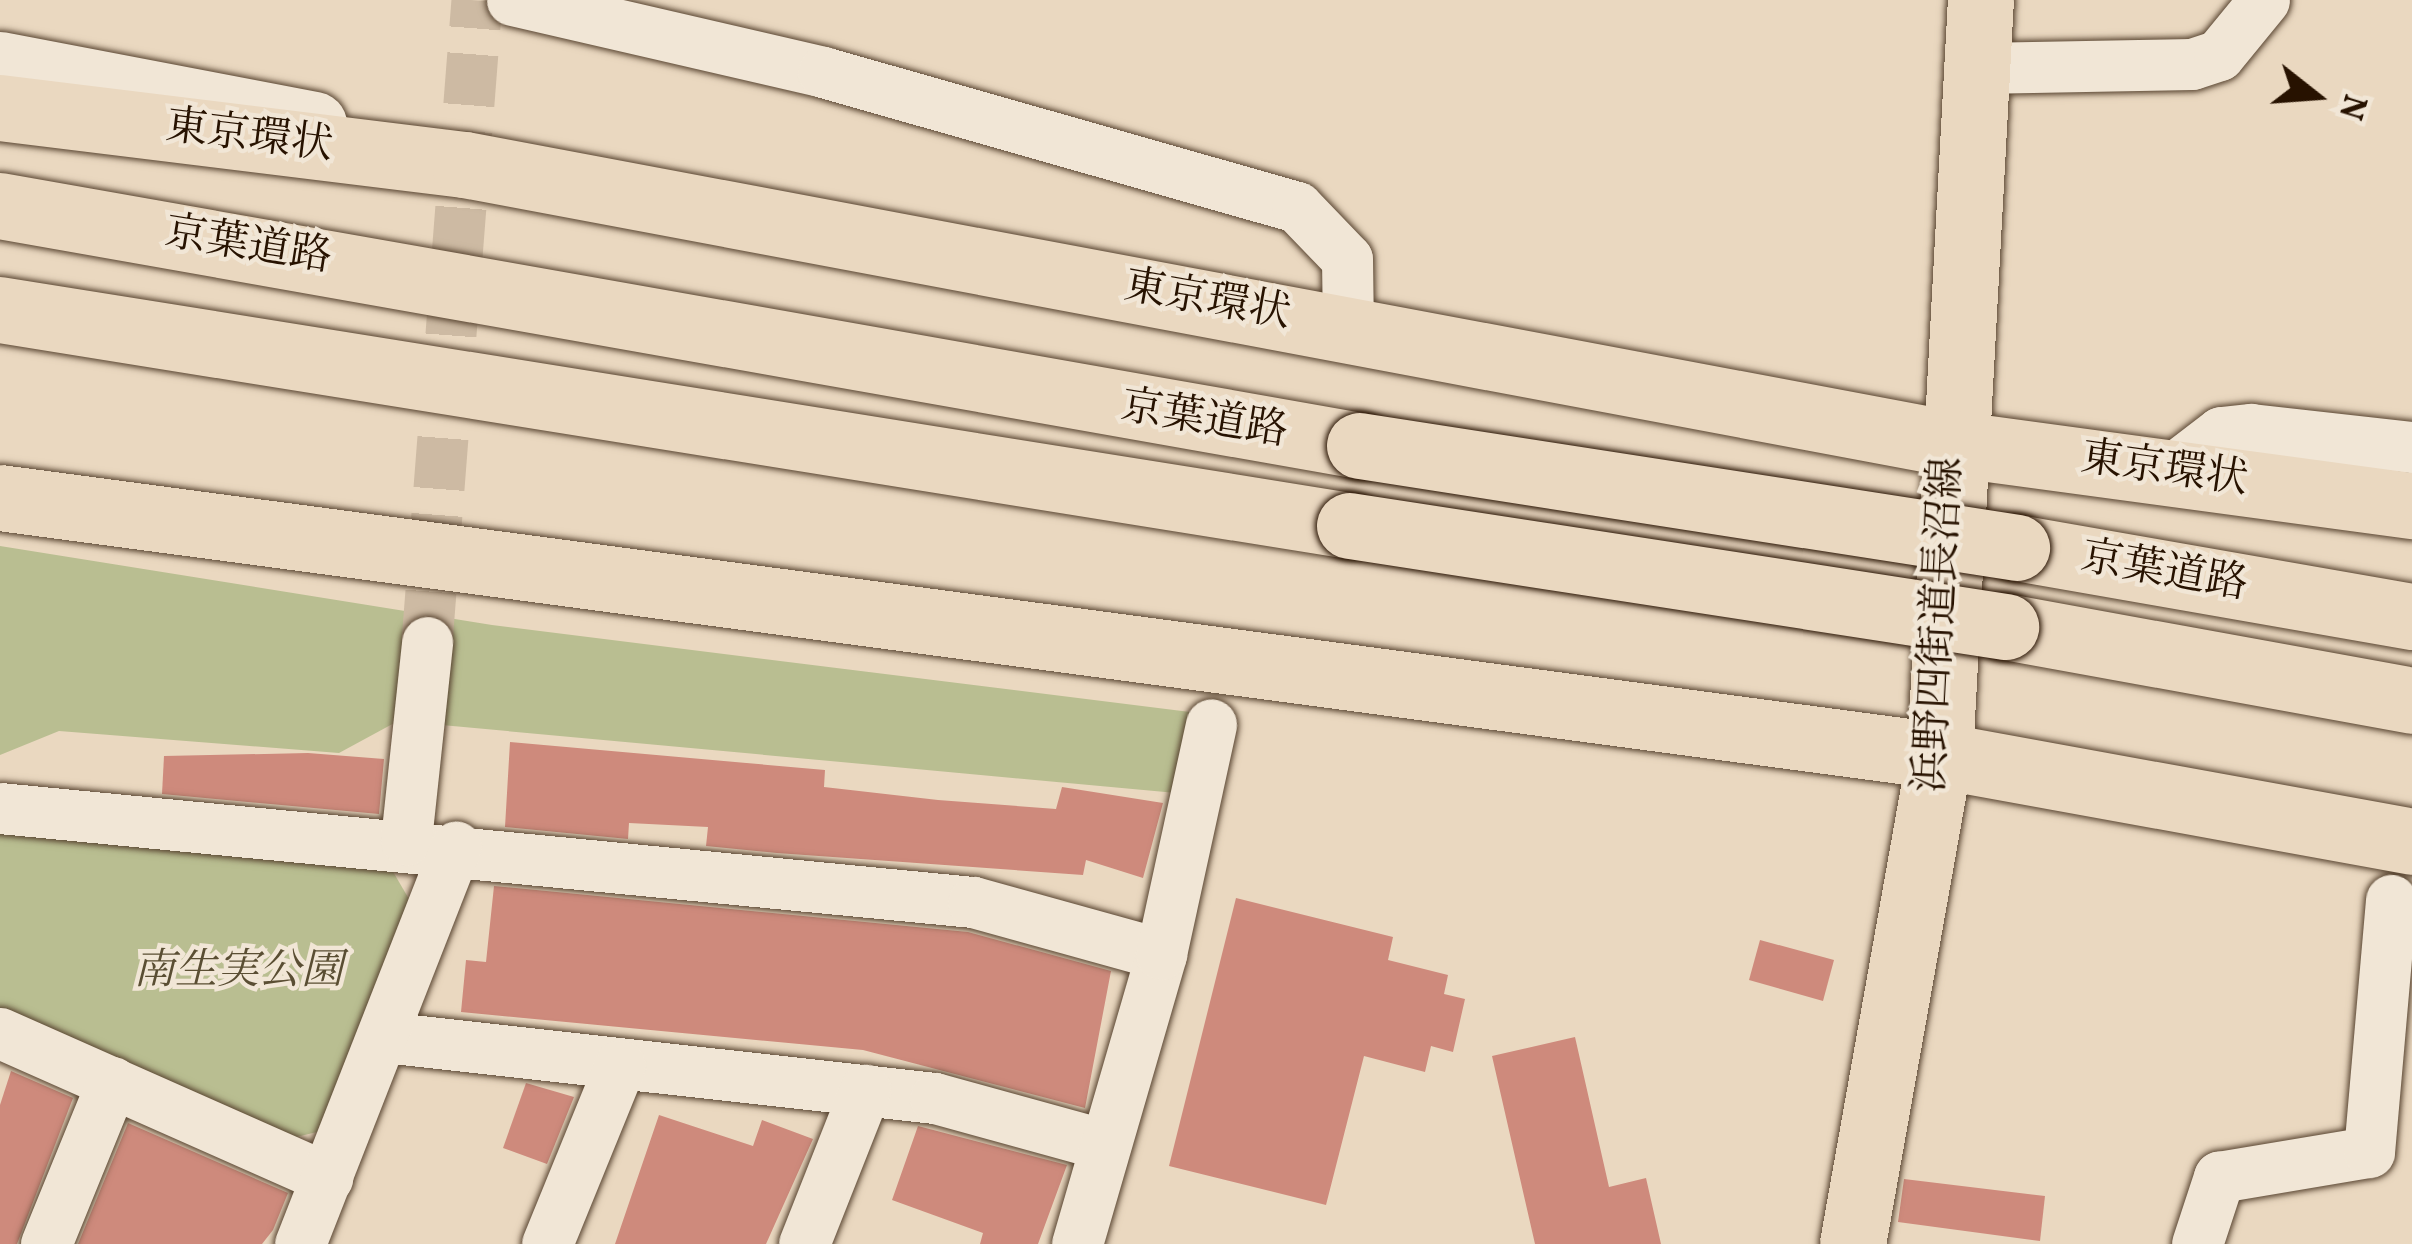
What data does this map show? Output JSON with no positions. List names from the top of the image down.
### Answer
{
  "streets": {
    "main road": ["東京環状", "京葉道路", "浜野四街道長沼線"]
  },
  "crossings": [
    ["東京環状", "浜野四街道長沼線"]
  ],
  "parks": ["南生実公園"],
  "north": "right"
}
